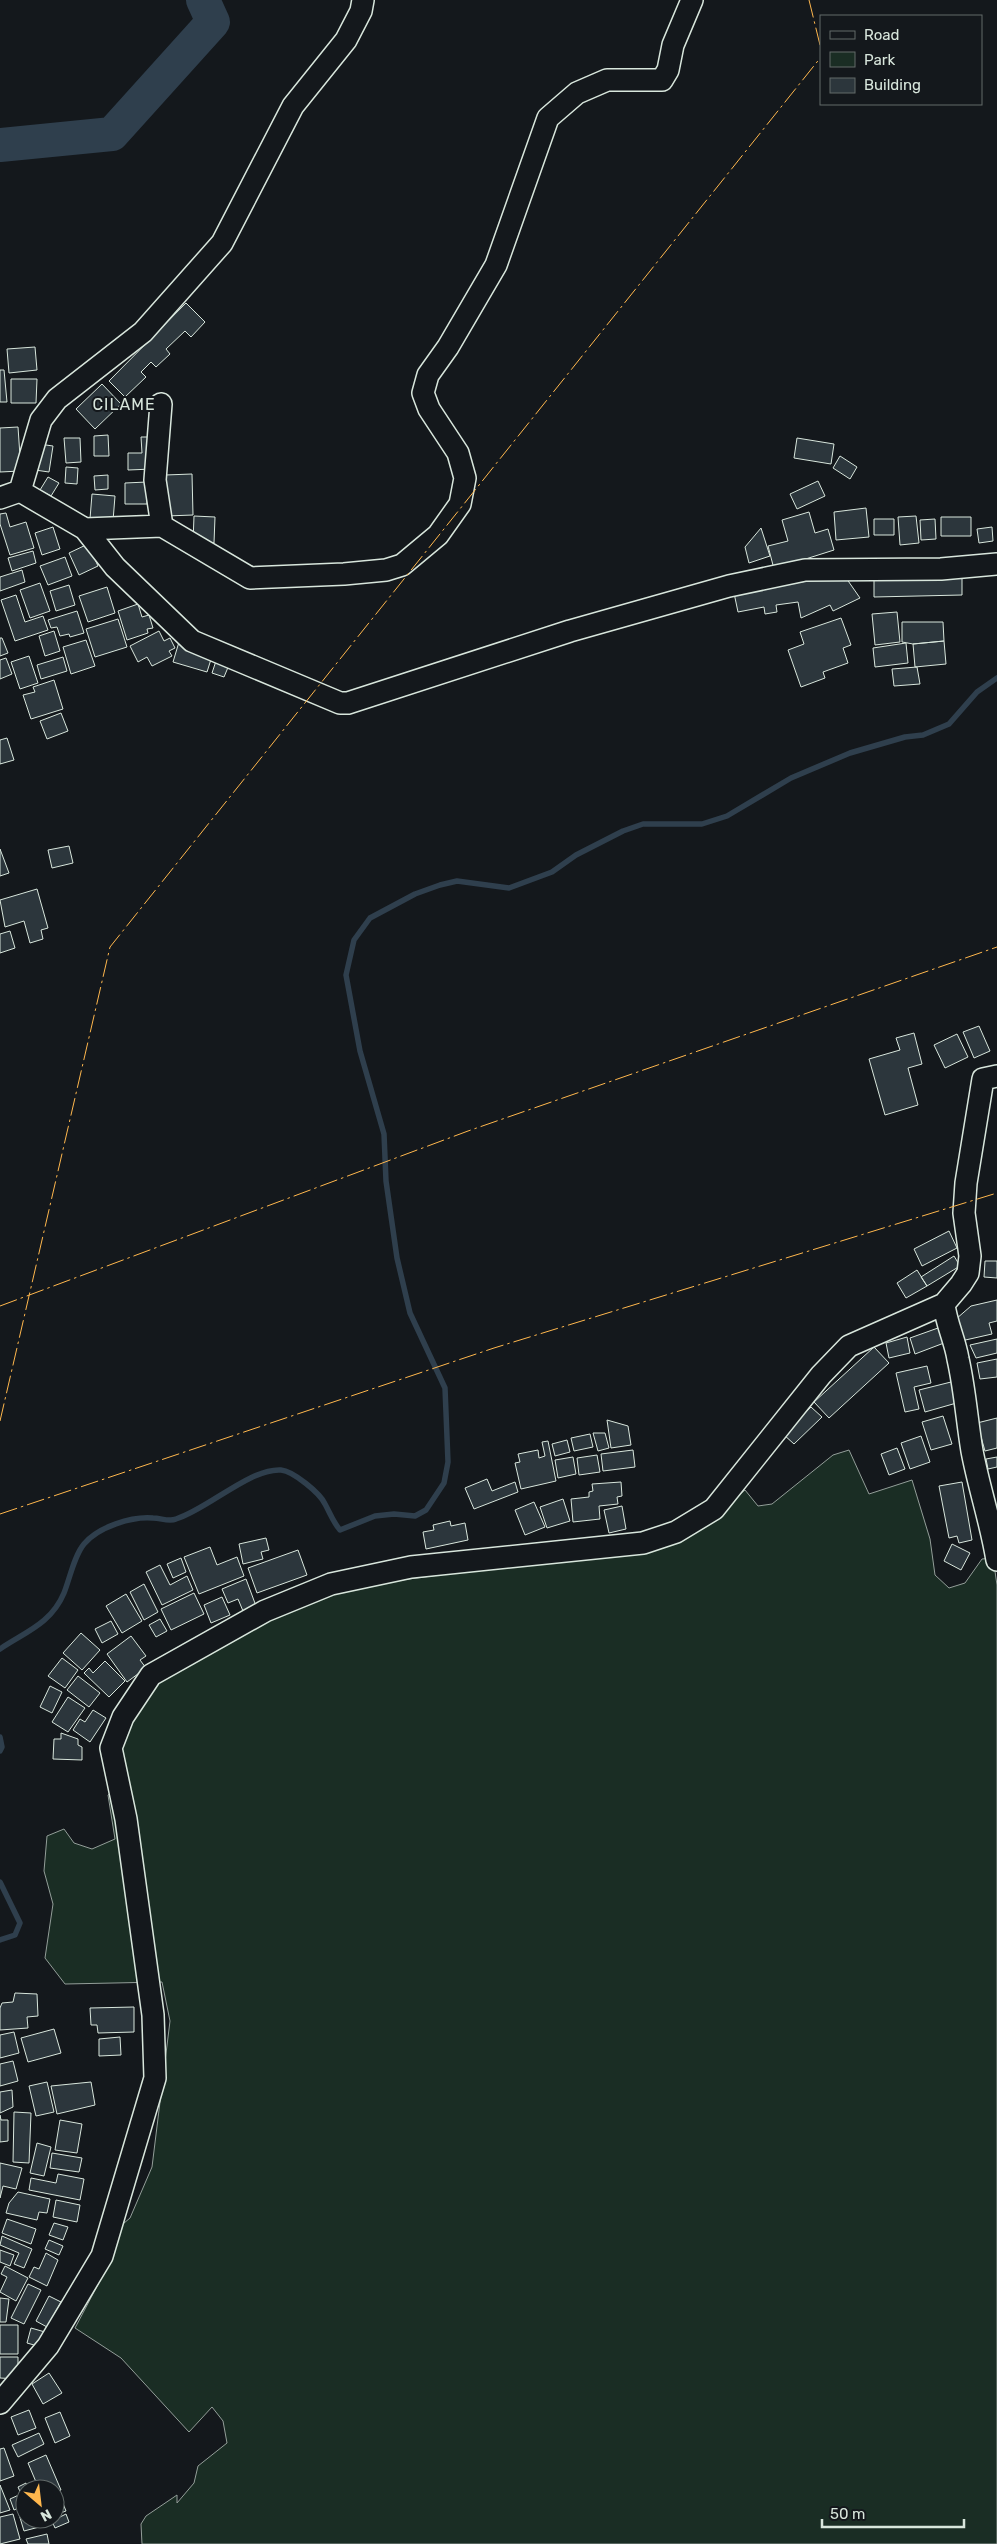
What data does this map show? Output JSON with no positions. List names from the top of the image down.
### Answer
{
  "districts": ["CILAME"],
  "legend": ["Road", "Park", "Building"],
  "scale_bar": "50 m",
  "north": "bottom right"
}
